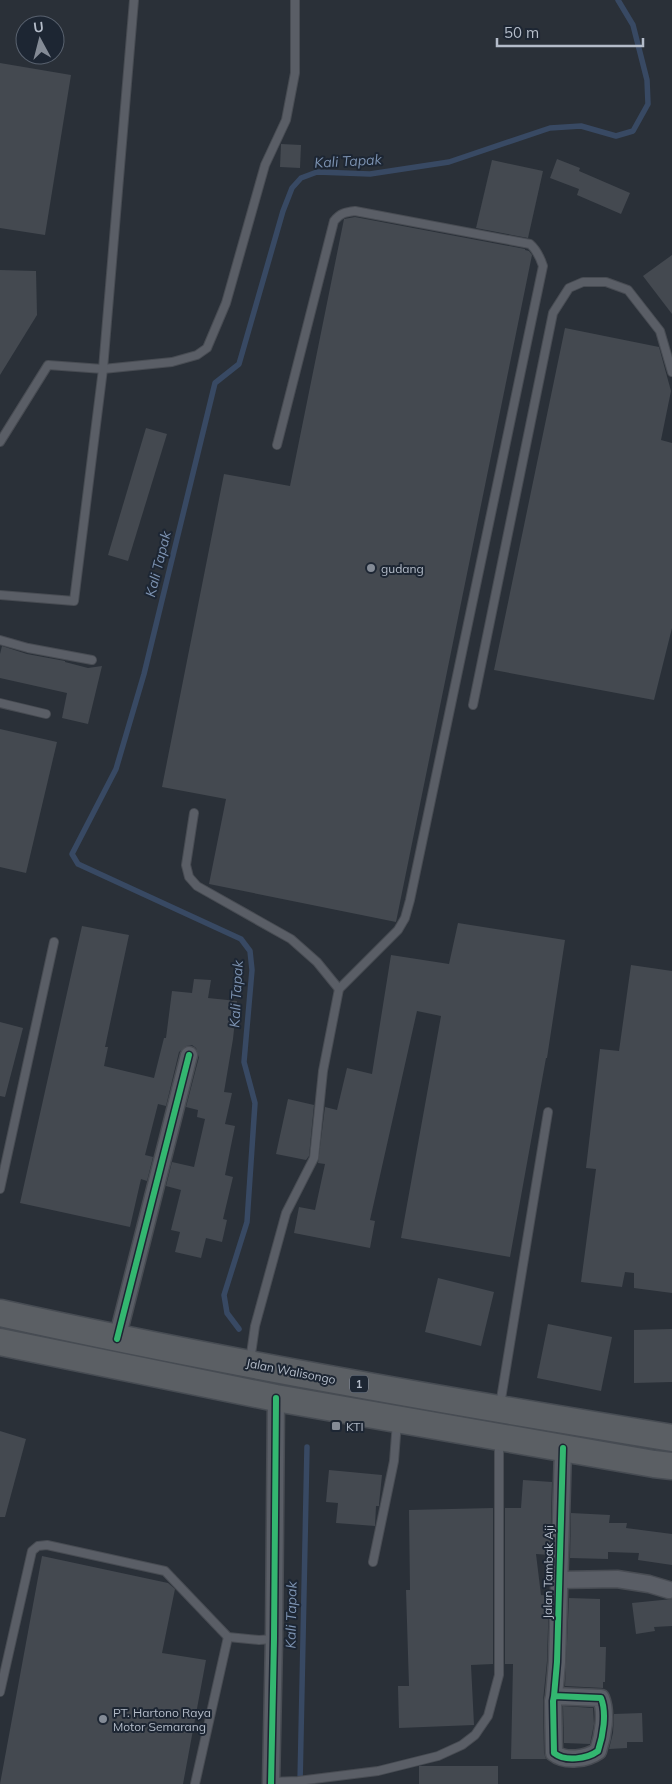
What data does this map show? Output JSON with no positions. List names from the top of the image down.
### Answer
{
  "streets": {
    "highway": ["Jalan Walisongo", "1"],
    "street": ["Jalan Tambak Aji"]
  },
  "water": ["Kali Tapak"],
  "places": {
    "other": ["gudang", "PT. Hartono Raya Motor Semarang"],
    "transit": ["KTI"]
  },
  "scale_bar": "50 m",
  "north": "top"
}
